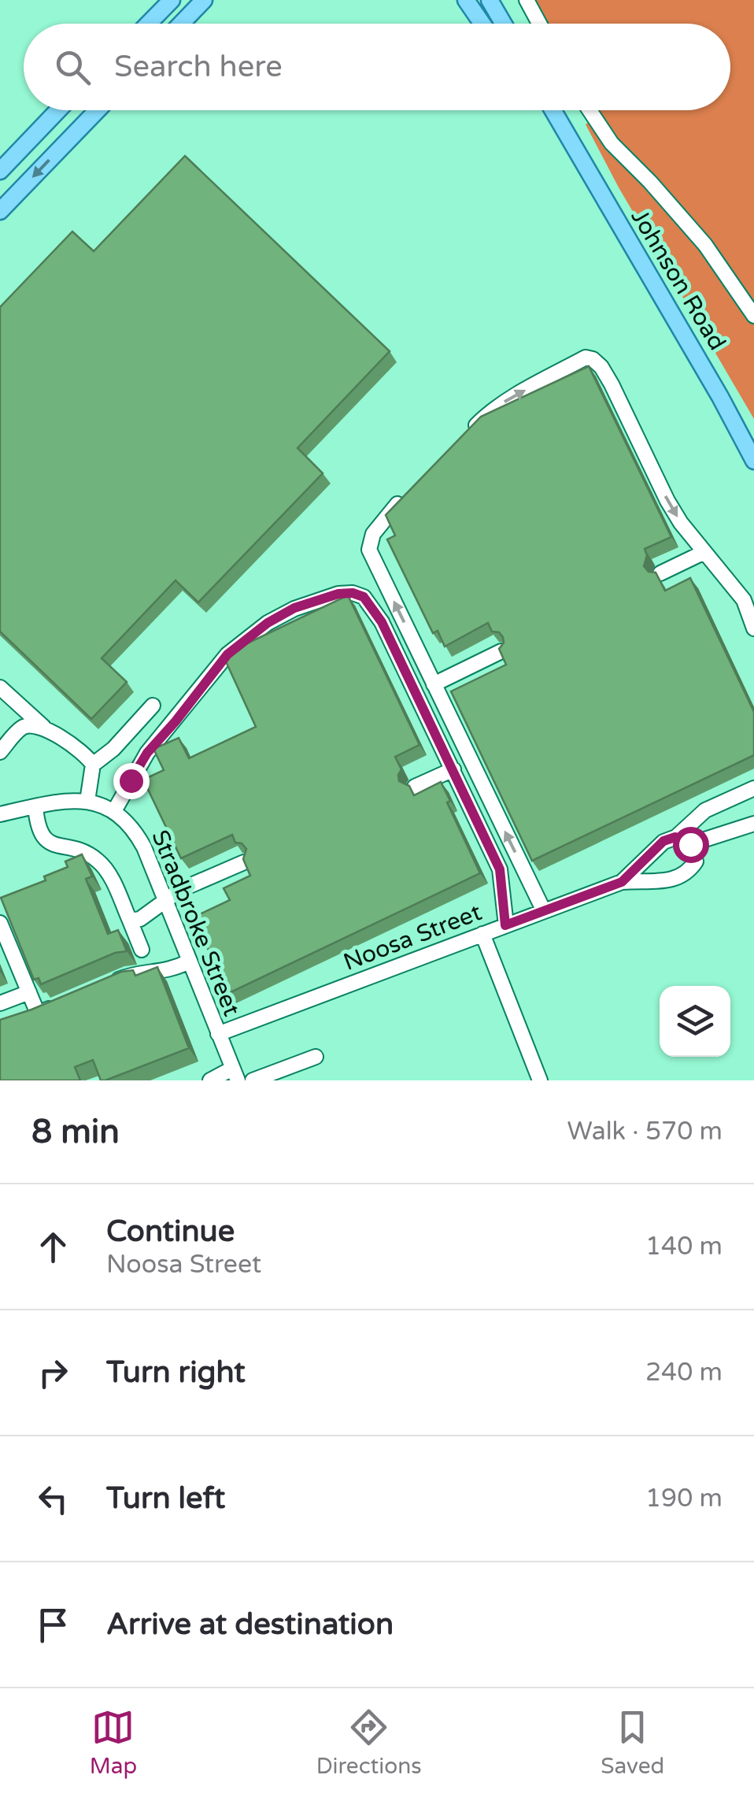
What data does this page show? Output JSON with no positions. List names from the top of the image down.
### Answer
{
  "streets": {
    "main road": ["Johnson Road"],
    "street": ["Stradbroke Street", "Noosa Street"]
  },
  "crossings": [
    ["Stradbroke Street", "Noosa Street"]
  ],
  "page": {
    "search": "Search here",
    "heading": ["8 min", "Walk · 570 m"],
    "list": [
      ["Continue", "Noosa Street", "140 m"],
      ["Turn right", "240 m"],
      ["Turn left", "190 m"],
      "Arrive at destination"
    ],
    "nav": ["Map", "Directions", "Saved"]
  }
}
